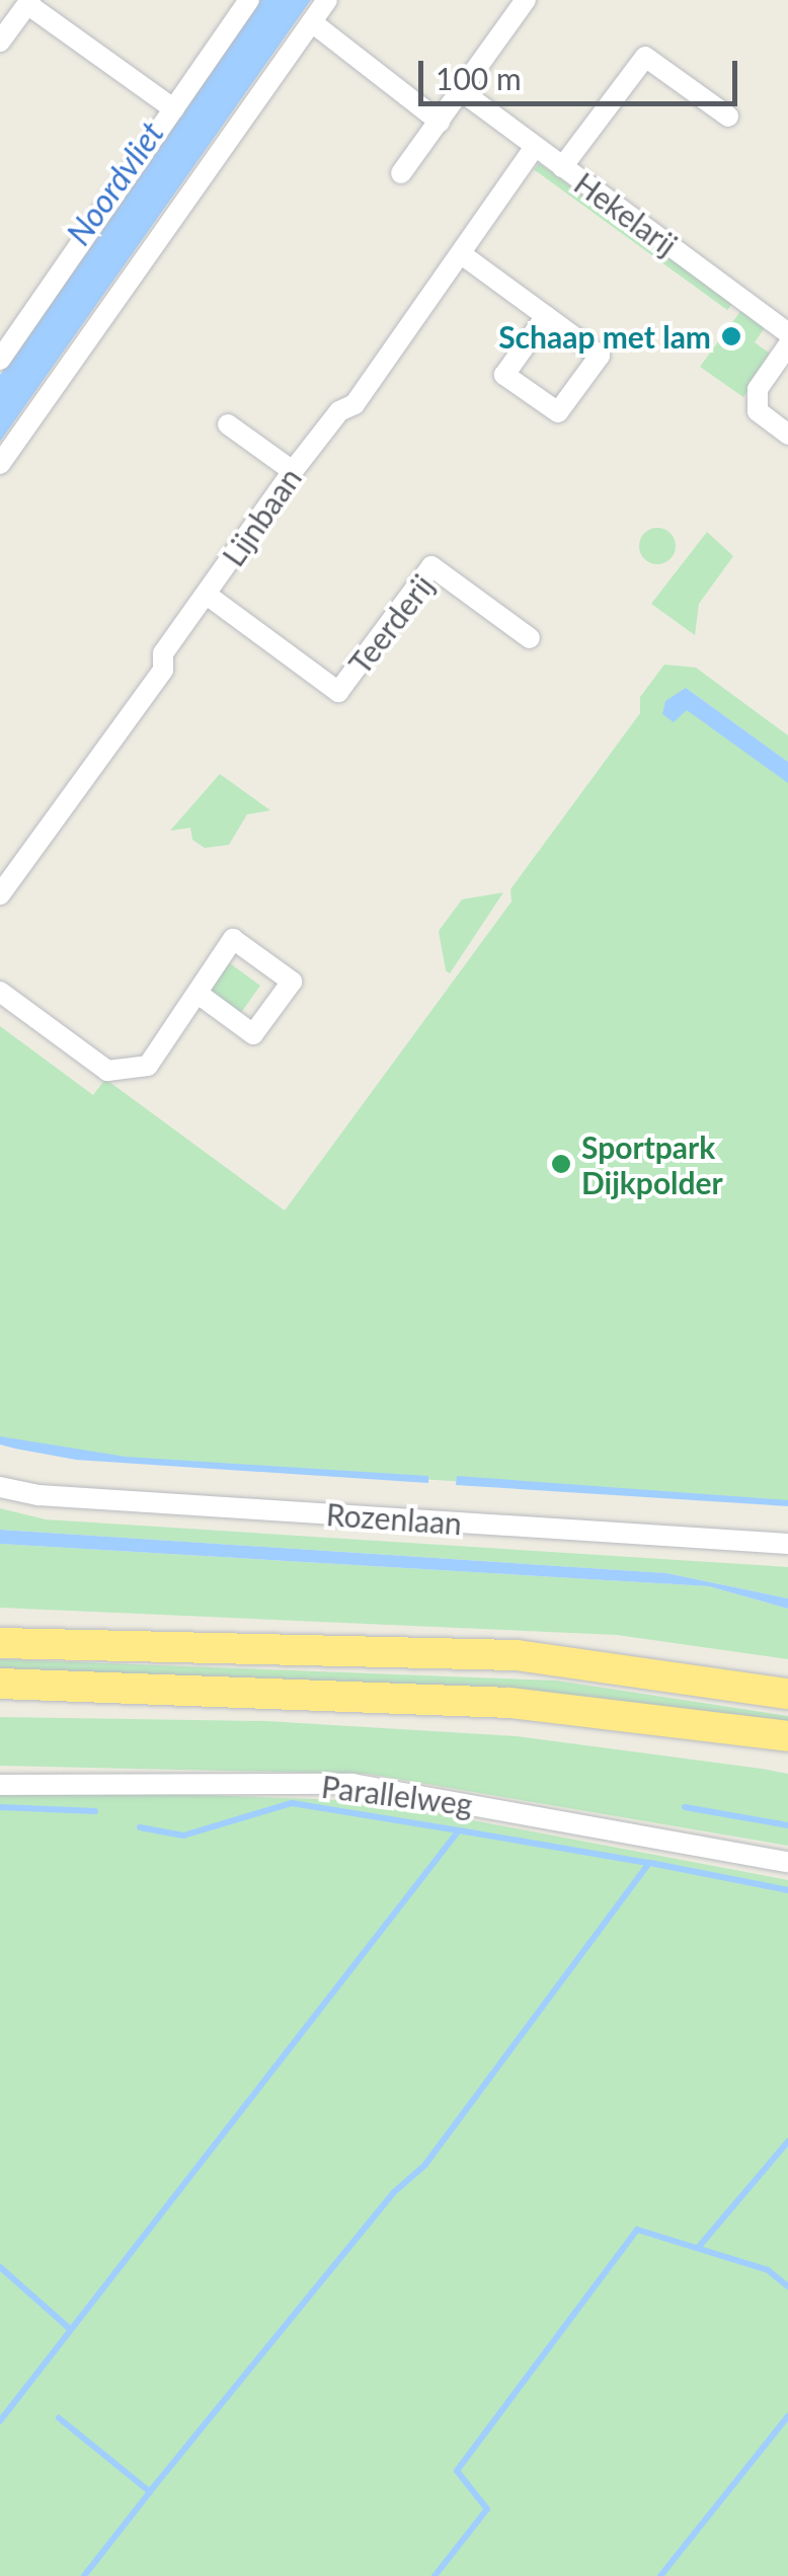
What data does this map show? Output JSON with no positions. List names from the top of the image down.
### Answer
{
  "streets": {
    "street": [
      "Hekelarij",
      "Lijnbaan",
      "Teerderij",
      "Rozenlaan",
      "Parallelweg"
    ]
  },
  "crossings": [
    ["Hekelarij", "Lijnbaan"],
    ["Lijnbaan", "Teerderij"]
  ],
  "water": ["Noordvliet"],
  "places": ["Schaap met lam", "Sportpark Dijkpolder"],
  "scale_bar": "100 m"
}
